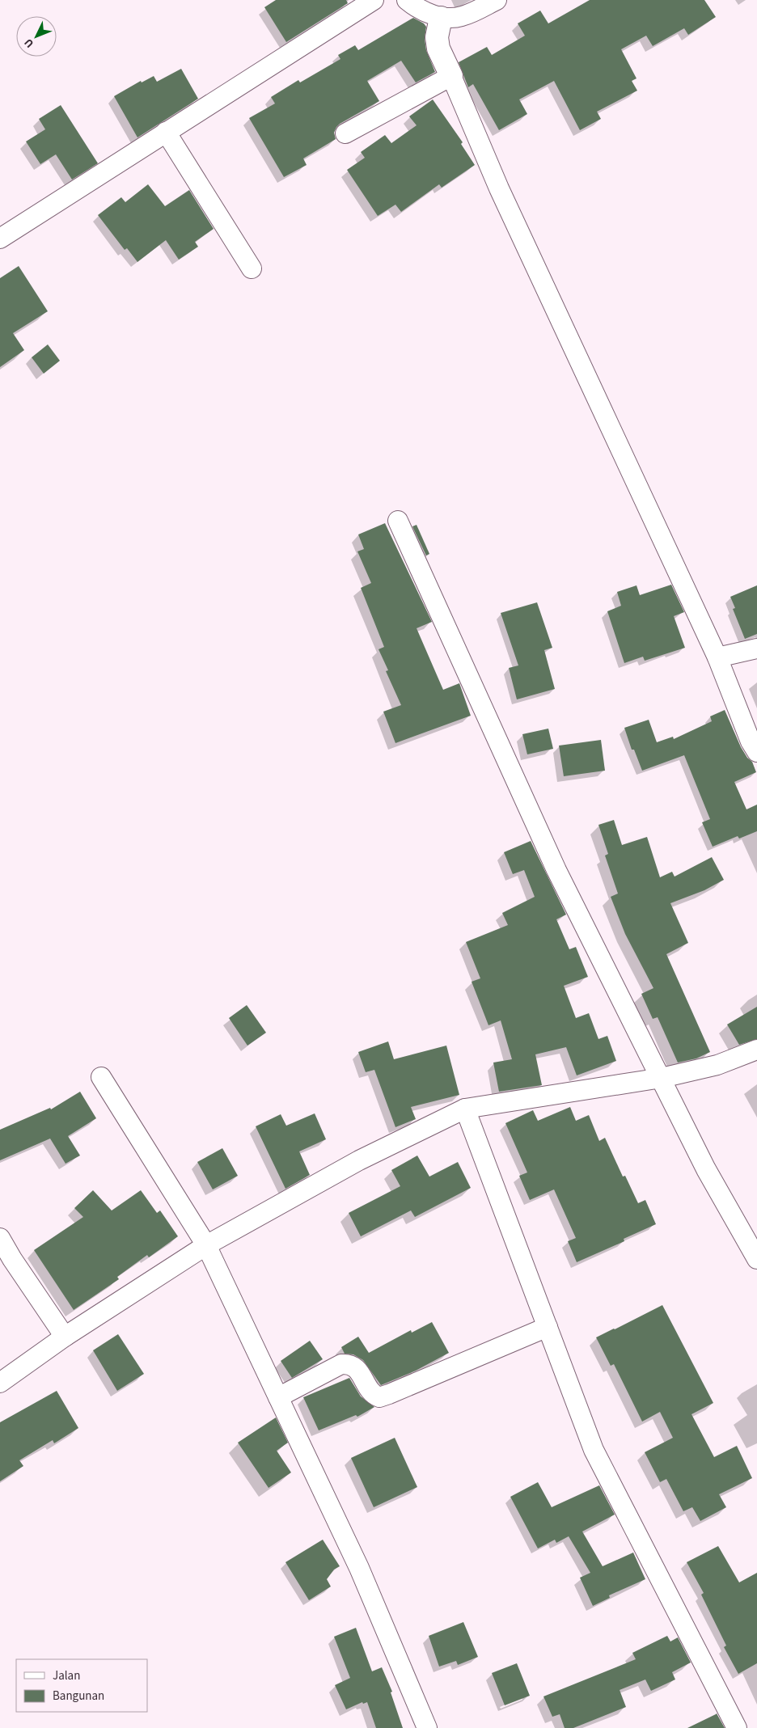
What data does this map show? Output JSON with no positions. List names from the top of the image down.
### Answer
{
  "legend": ["Jalan", "Bangunan"],
  "north": "bottom left"
}
